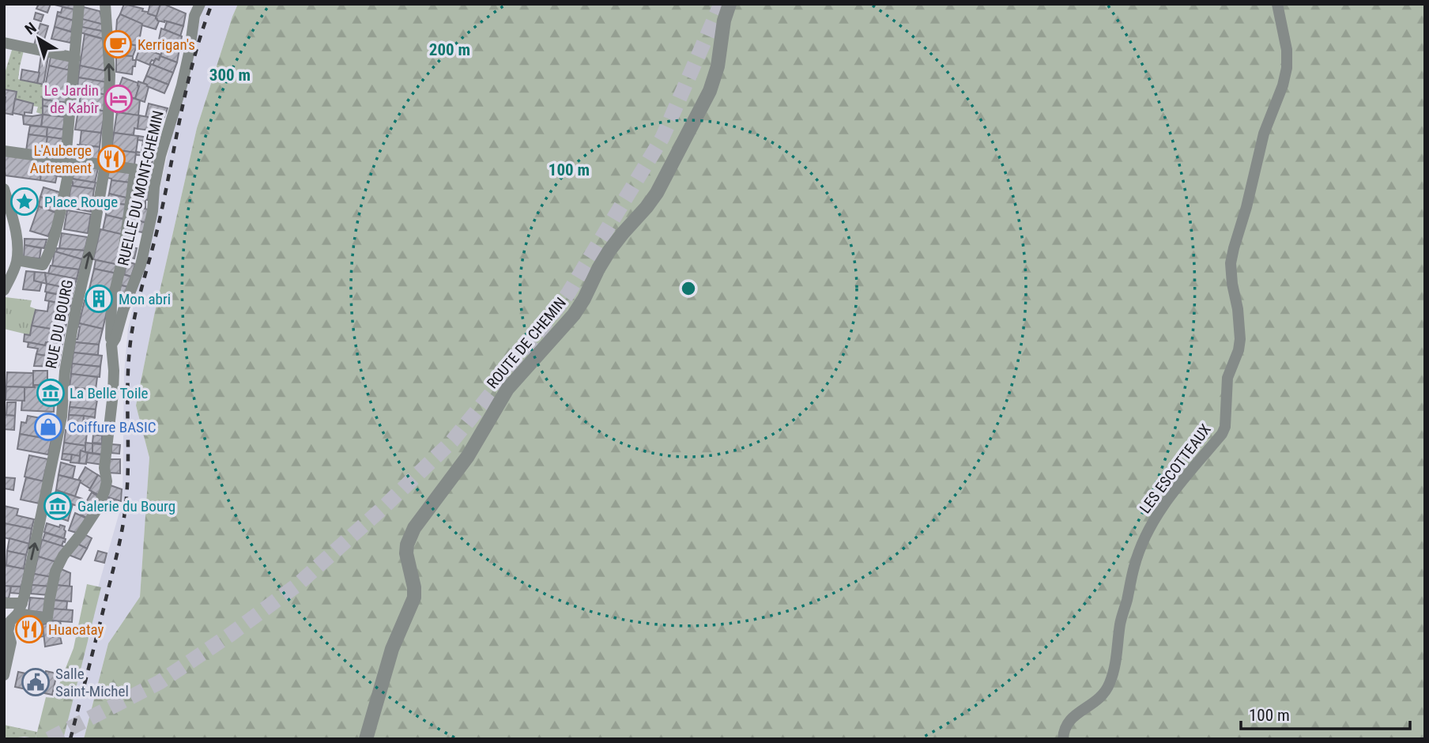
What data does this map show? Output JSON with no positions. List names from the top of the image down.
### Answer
{
  "streets": {
    "street": [
      "RUELLE DU MONT-CHEMIN",
      "RUE DU BOURG",
      "ROUTE DE CHEMIN",
      "LES ESCOTTEAUX"
    ]
  },
  "crossings": [
    ["RUELLE DU MONT-CHEMIN", "RUE DU BOURG"]
  ],
  "places": {
    "cafe": ["Kerrigan's"],
    "hotel": ["Le Jardin de Kabîr"],
    "restaurant": ["L'Auberge Autrement", "Huacatay"],
    "place": ["Place Rouge"],
    "building": ["Mon abri"],
    "museum": ["La Belle Toile", "Galerie du Bourg"],
    "shop": ["Coiffure BASIC"],
    "public building": ["Salle Saint-Michel"]
  },
  "scale_bar": "100 m",
  "north": "top left",
  "rings": ["200 m", "300 m", "100 m"]
}
